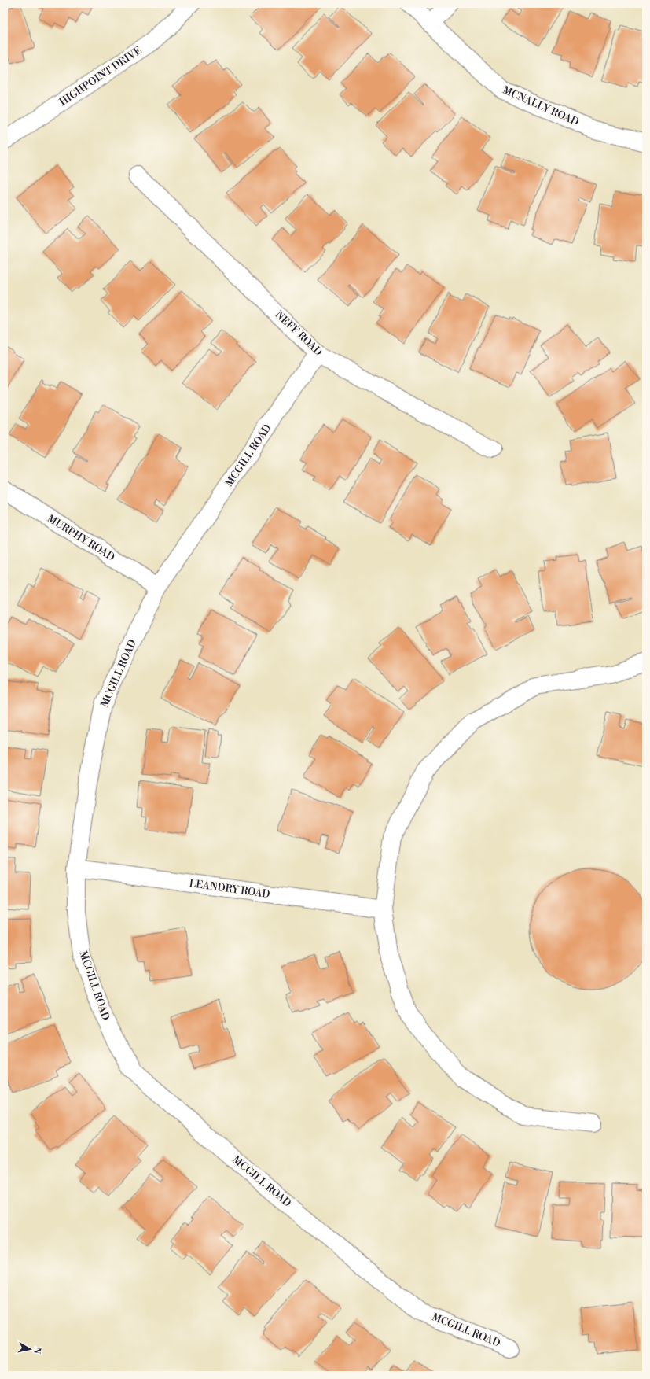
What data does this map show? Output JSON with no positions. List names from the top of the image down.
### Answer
{
  "streets": {
    "street": [
      "HIGHPOINT DRIVE",
      "MCNALLY ROAD",
      "NEFF ROAD",
      "MCGILL ROAD",
      "MURPHY ROAD",
      "LEANDRY ROAD"
    ]
  },
  "crossings": [
    ["NEFF ROAD", "MCGILL ROAD"],
    ["MCGILL ROAD", "MURPHY ROAD"],
    ["MCGILL ROAD", "LEANDRY ROAD"]
  ],
  "north": "right"
}
